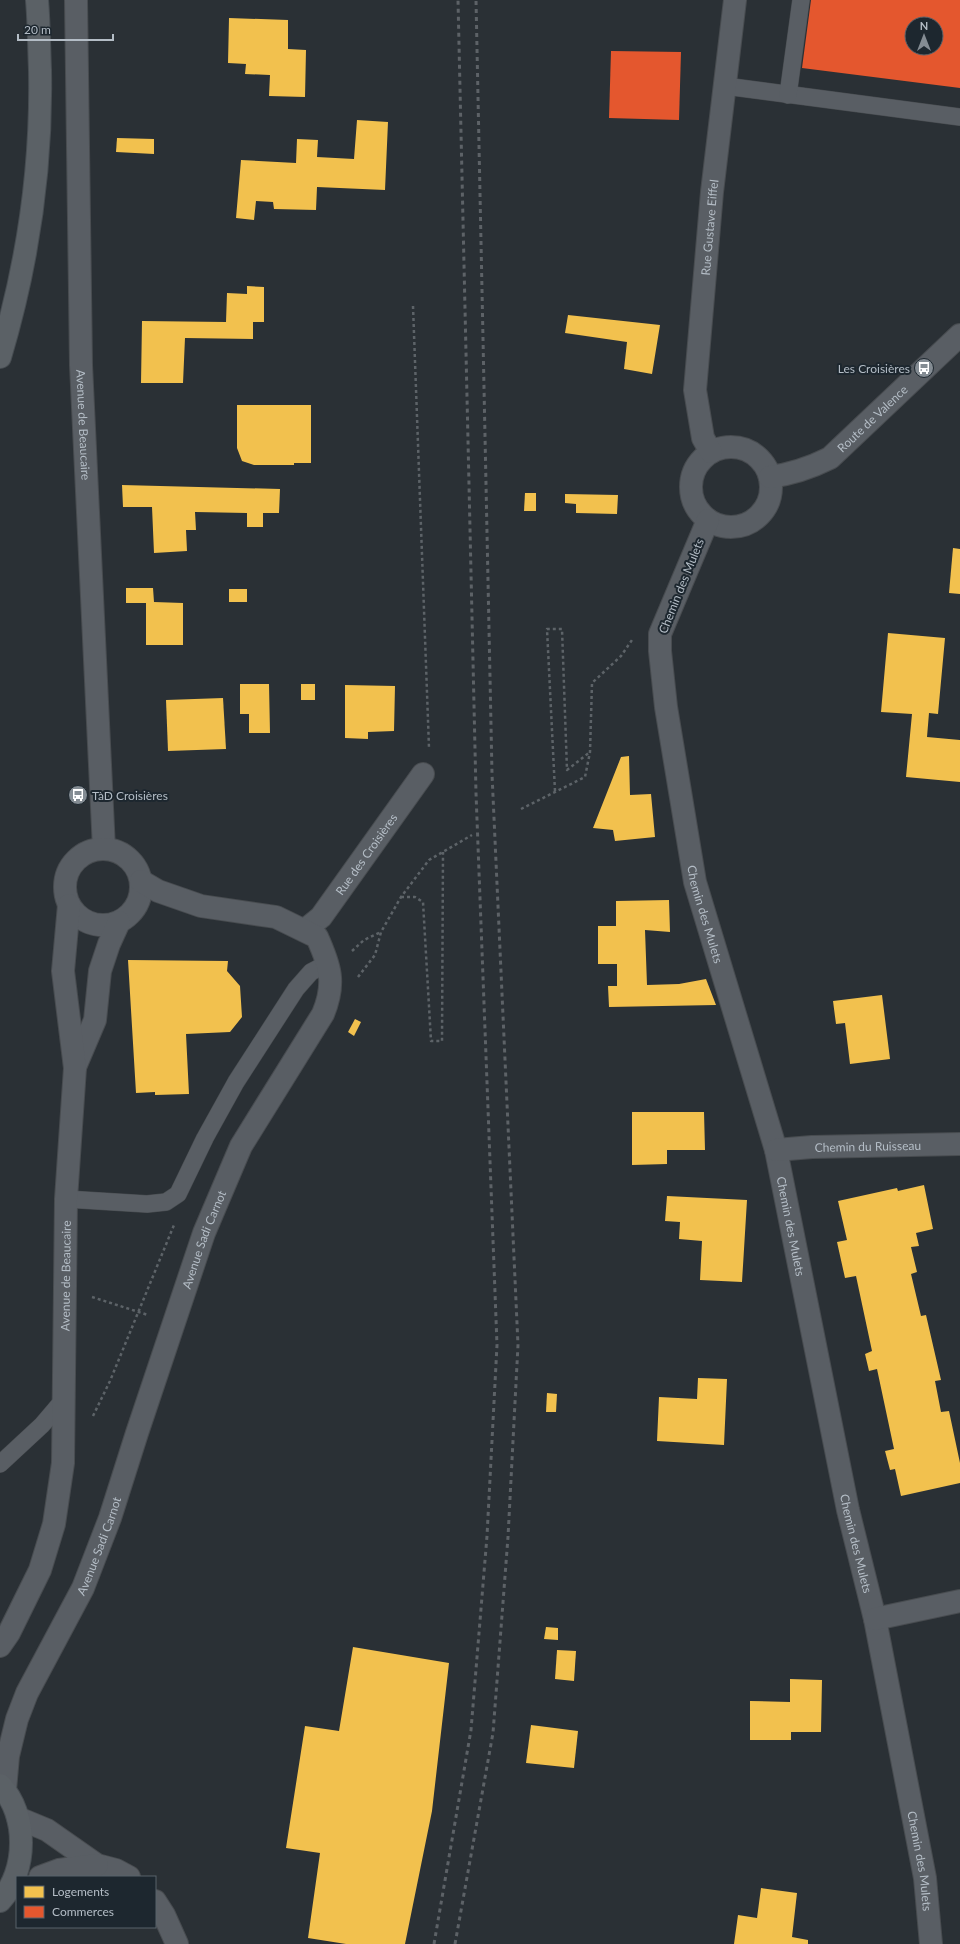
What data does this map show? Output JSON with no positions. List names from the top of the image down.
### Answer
{
  "streets": {
    "street": [
      "Rue Gustave Eiffel",
      "Route de Valence",
      "Avenue de Beaucaire",
      "Chemin des Mulets",
      "Rue des Croisières",
      "Chemin du Ruisseau",
      "Avenue Sadi Carnot"
    ]
  },
  "crossings": [
    ["Rue Gustave Eiffel", "Route de Valence"],
    ["Rue Gustave Eiffel", "Chemin des Mulets"],
    ["Route de Valence", "Chemin des Mulets"],
    ["Avenue de Beaucaire", "Avenue Sadi Carnot"],
    ["Chemin des Mulets", "Chemin du Ruisseau"],
    ["Rue des Croisières", "Avenue Sadi Carnot"]
  ],
  "places": {
    "bus stop": ["Les Croisières", "TàD Croisières"]
  },
  "legend": ["Logements", "Commerces"],
  "scale_bar": "20 m",
  "north": "top"
}
